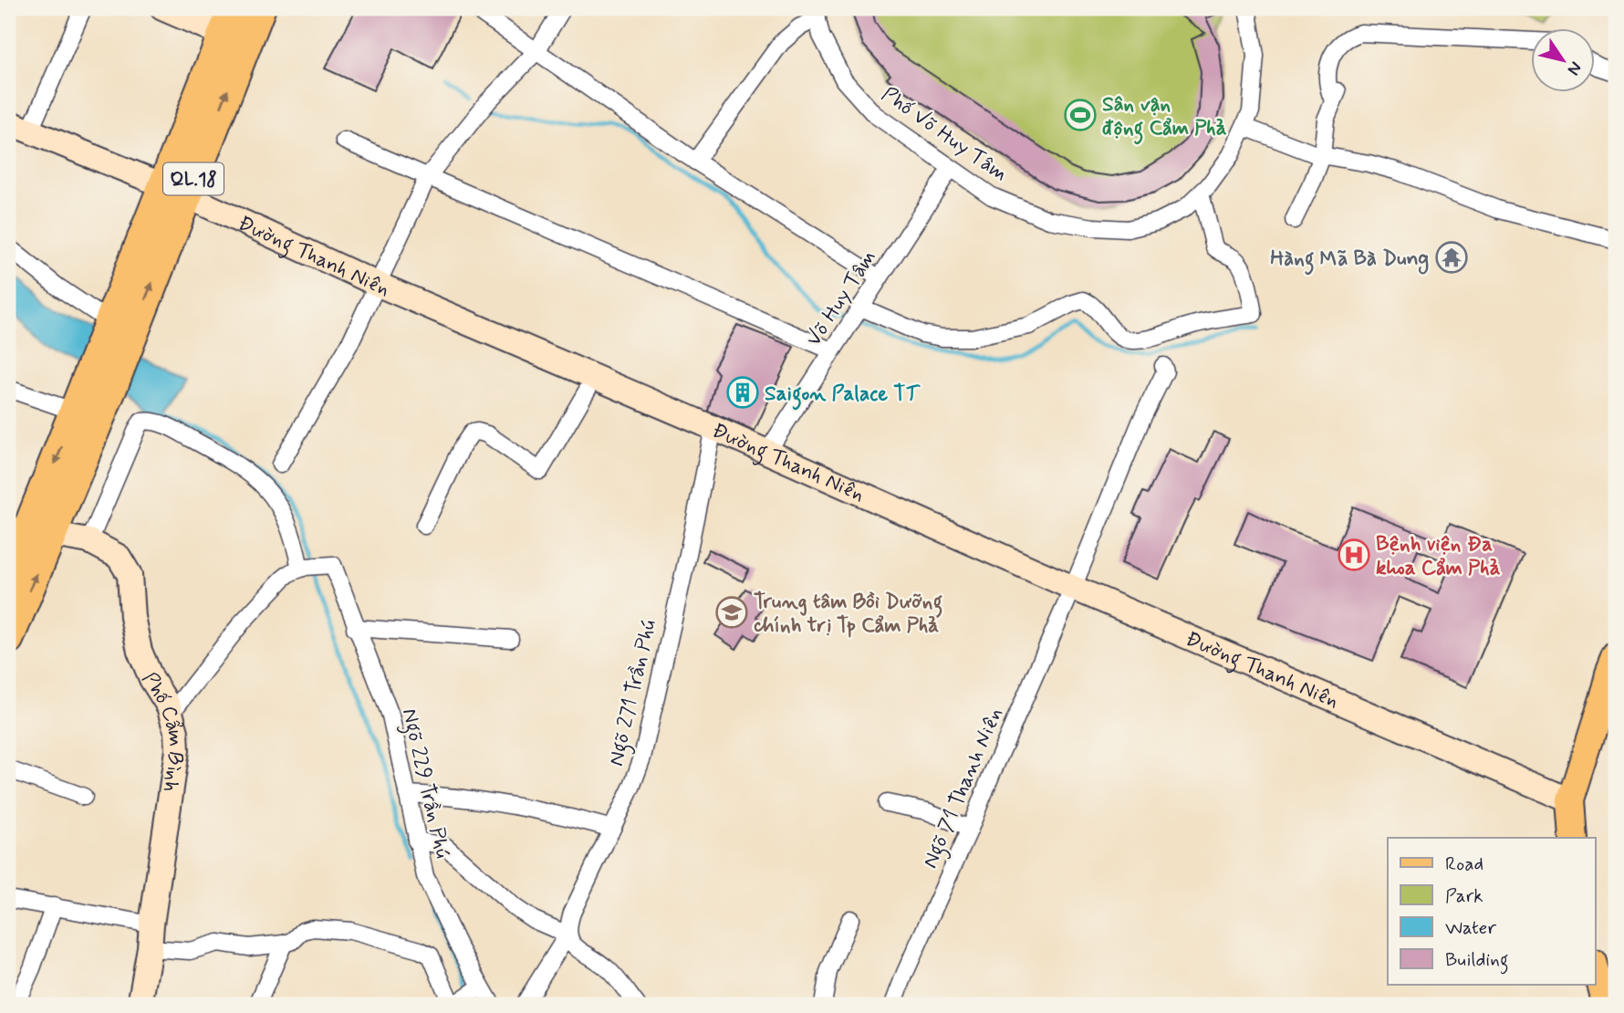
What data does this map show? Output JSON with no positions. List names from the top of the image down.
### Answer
{
  "streets": {
    "highway": ["QL.18"],
    "street": [
      "Phố Võ Huy Tâm",
      "Đường Thanh Niên",
      "Võ Huy Tâm",
      "Ngõ 271 Trần Phú",
      "Phố Cẩm Bình",
      "Ngõ 229 Trần Phú",
      "Ngõ 71 Thanh Niên"
    ]
  },
  "crossings": [
    ["Phố Võ Huy Tâm", "Võ Huy Tâm"],
    ["QL.18", "Đường Thanh Niên"],
    ["QL.18", "Phố Cẩm Bình"],
    ["Đường Thanh Niên", "Võ Huy Tâm"],
    ["Đường Thanh Niên", "Ngõ 271 Trần Phú"],
    ["Đường Thanh Niên", "Ngõ 71 Thanh Niên"],
    ["Phố Cẩm Bình", "Ngõ 229 Trần Phú"]
  ],
  "places": {
    "sports": ["Sân vận động Cẩm Phả"],
    "temple": ["Hàng Mã Bà Dung"],
    "building": ["Saigon Palace TT"],
    "hospital": ["Bệnh viện Đa khoa Cẩm Phả"],
    "school or university": ["Trung tâm Bồi Dưỡng chính trị Tp Cẩm Phả"]
  },
  "legend": [
    "Road",
    "Park",
    "Water",
    "Building"
  ],
  "north": "bottom right"
}
